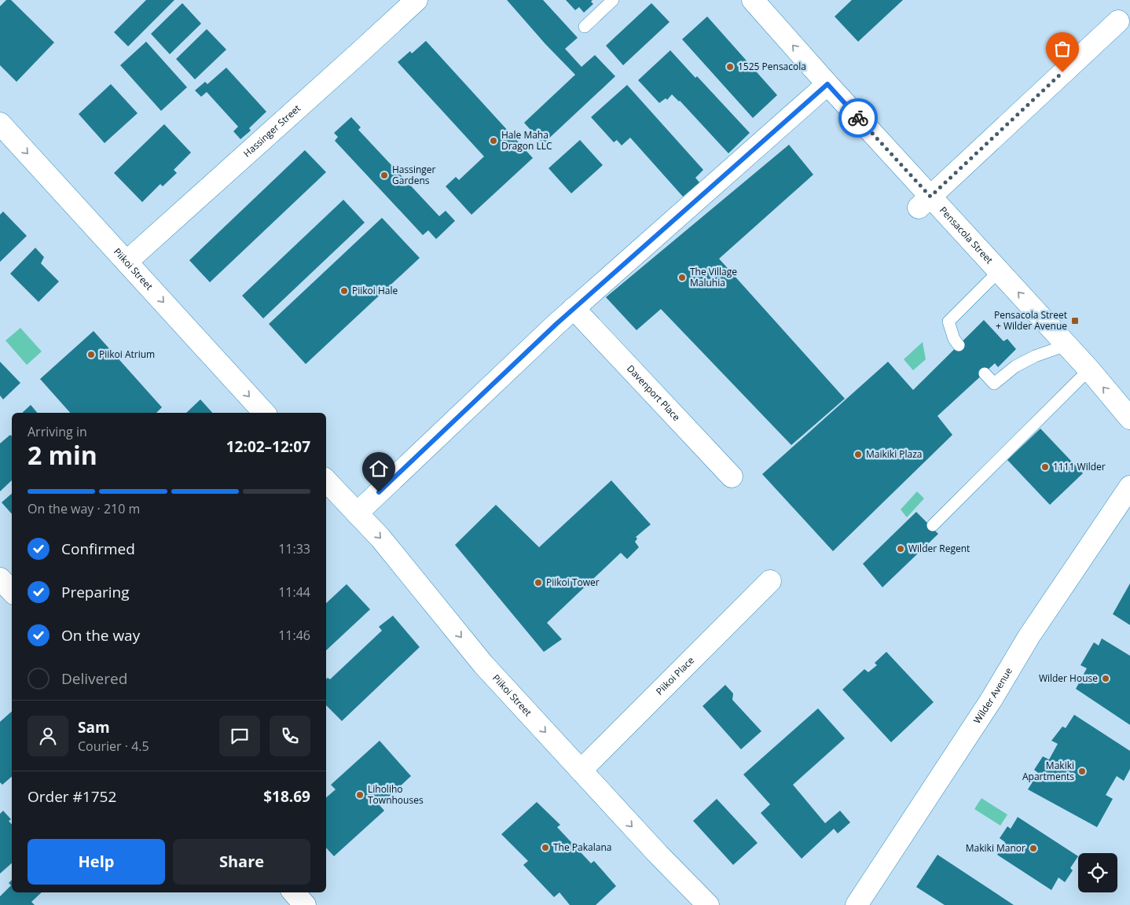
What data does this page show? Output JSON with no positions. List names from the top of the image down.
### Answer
{
  "streets": {
    "main road": [
      "Hassinger Street",
      "Pensacola Street",
      "Piikoi Street",
      "Davenport Place",
      "Piikoi Place",
      "Wilder Avenue"
    ]
  },
  "crossings": [
    ["Hassinger Street", "Piikoi Street"],
    ["Piikoi Street", "Piikoi Place"]
  ],
  "one_way": ["Pensacola Street", "Piikoi Street"],
  "places": {
    "other": [
      "1525 Pensacola",
      "Hale Maha Dragon LLC",
      "Hassinger Gardens",
      "The Village Maluhia",
      "Piikoi Hale",
      "Piikoi Atrium",
      "Maikiki Plaza",
      "1111 Wilder",
      "Wilder Regent",
      "Piikoi Tower",
      "Wilder House",
      "Makiki Apartments",
      "Liholiho Townhouses",
      "The Pakalana",
      "Makiki Manor"
    ],
    "transit": ["Pensacola Street + Wilder Avenue"]
  },
  "page": {
    "heading": ["2 min", "Arriving in", "12:02–12:07"],
    "panel": [
      "Sam",
      "Courier · 4.5",
      "Order #1752",
      "$18.69"
    ],
    "bar": "On the way · 210 m",
    "list": [
      ["Confirmed", "11:33"],
      ["Preparing", "11:44"],
      ["On the way", "11:46"],
      "Delivered"
    ],
    "buttons": ["Help", "Share"]
  }
}
